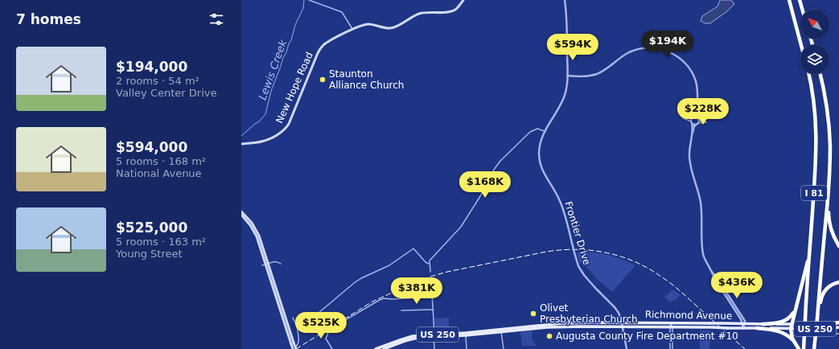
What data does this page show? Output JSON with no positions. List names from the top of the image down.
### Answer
{
  "streets": {
    "highway": ["I 81"],
    "main road": ["New Hope Road", "Richmond Avenue", "US 250"],
    "street": ["Frontier Drive"]
  },
  "crossings": [
    ["Frontier Drive", "Richmond Avenue"],
    ["Richmond Avenue", "US 250"]
  ],
  "water": ["Lewis Creek"],
  "places": ["Staunton Alliance Church", "Olivet Presbyterian Church", "Augusta County Fire Department #10"],
  "north": "top left",
  "page": {
    "heading": "7 homes",
    "price": [
      "$194K",
      "$594K",
      "$228K",
      "$168K",
      "$436K",
      "$381K",
      "$525K"
    ],
    "list": [
      {
        "name": "$194,000",
        "note": "2 rooms · 54 m² · Valley Center Drive"
      },
      {
        "name": "$594,000",
        "note": "5 rooms · 168 m² · National Avenue"
      },
      {
        "name": "$525,000",
        "note": "5 rooms · 163 m² · Young Street"
      }
    ]
  }
}
